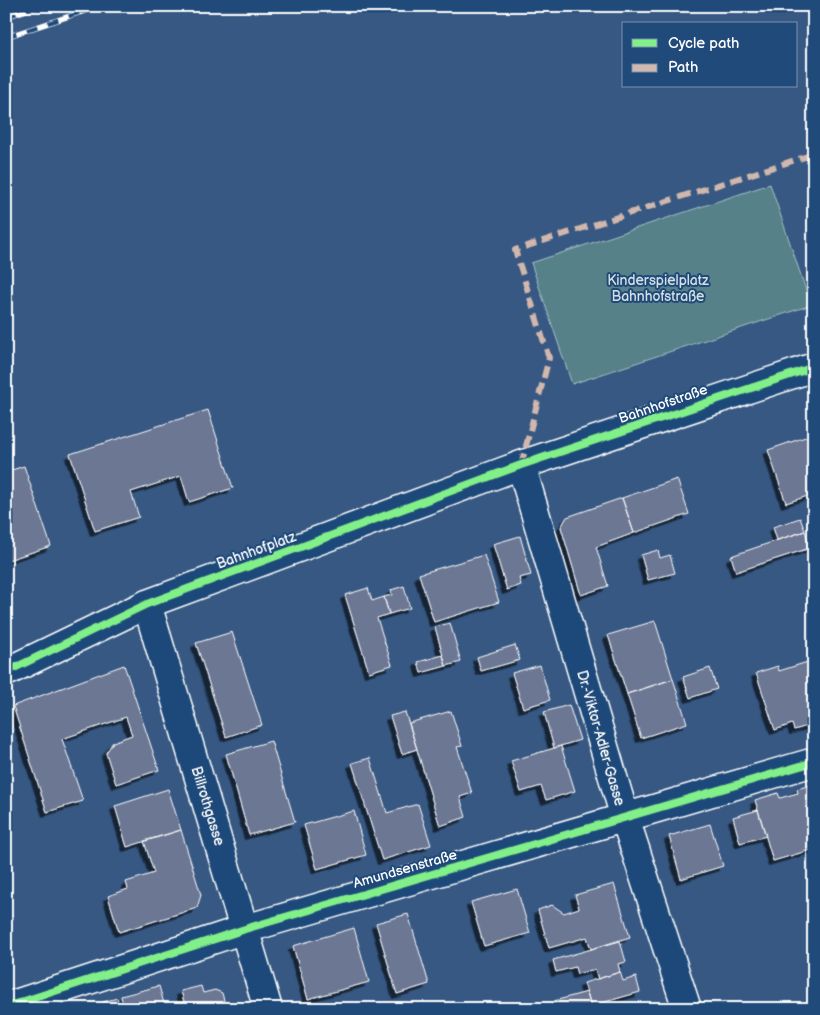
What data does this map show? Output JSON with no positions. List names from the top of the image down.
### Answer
{
  "streets": {
    "street": [
      "Bahnhofstraße",
      "Bahnhofplatz",
      "Dr.-Viktor-Adler-Gasse",
      "Billrothgasse",
      "Amundsenstraße"
    ]
  },
  "crossings": [
    ["Bahnhofstraße", "Bahnhofplatz"],
    ["Bahnhofstraße", "Dr.-Viktor-Adler-Gasse"],
    ["Bahnhofplatz", "Dr.-Viktor-Adler-Gasse"],
    ["Bahnhofplatz", "Billrothgasse"],
    ["Dr.-Viktor-Adler-Gasse", "Amundsenstraße"],
    ["Billrothgasse", "Amundsenstraße"]
  ],
  "parks": ["Kinderspielplatz Bahnhofstraße"],
  "legend": ["Cycle path", "Path"]
}
